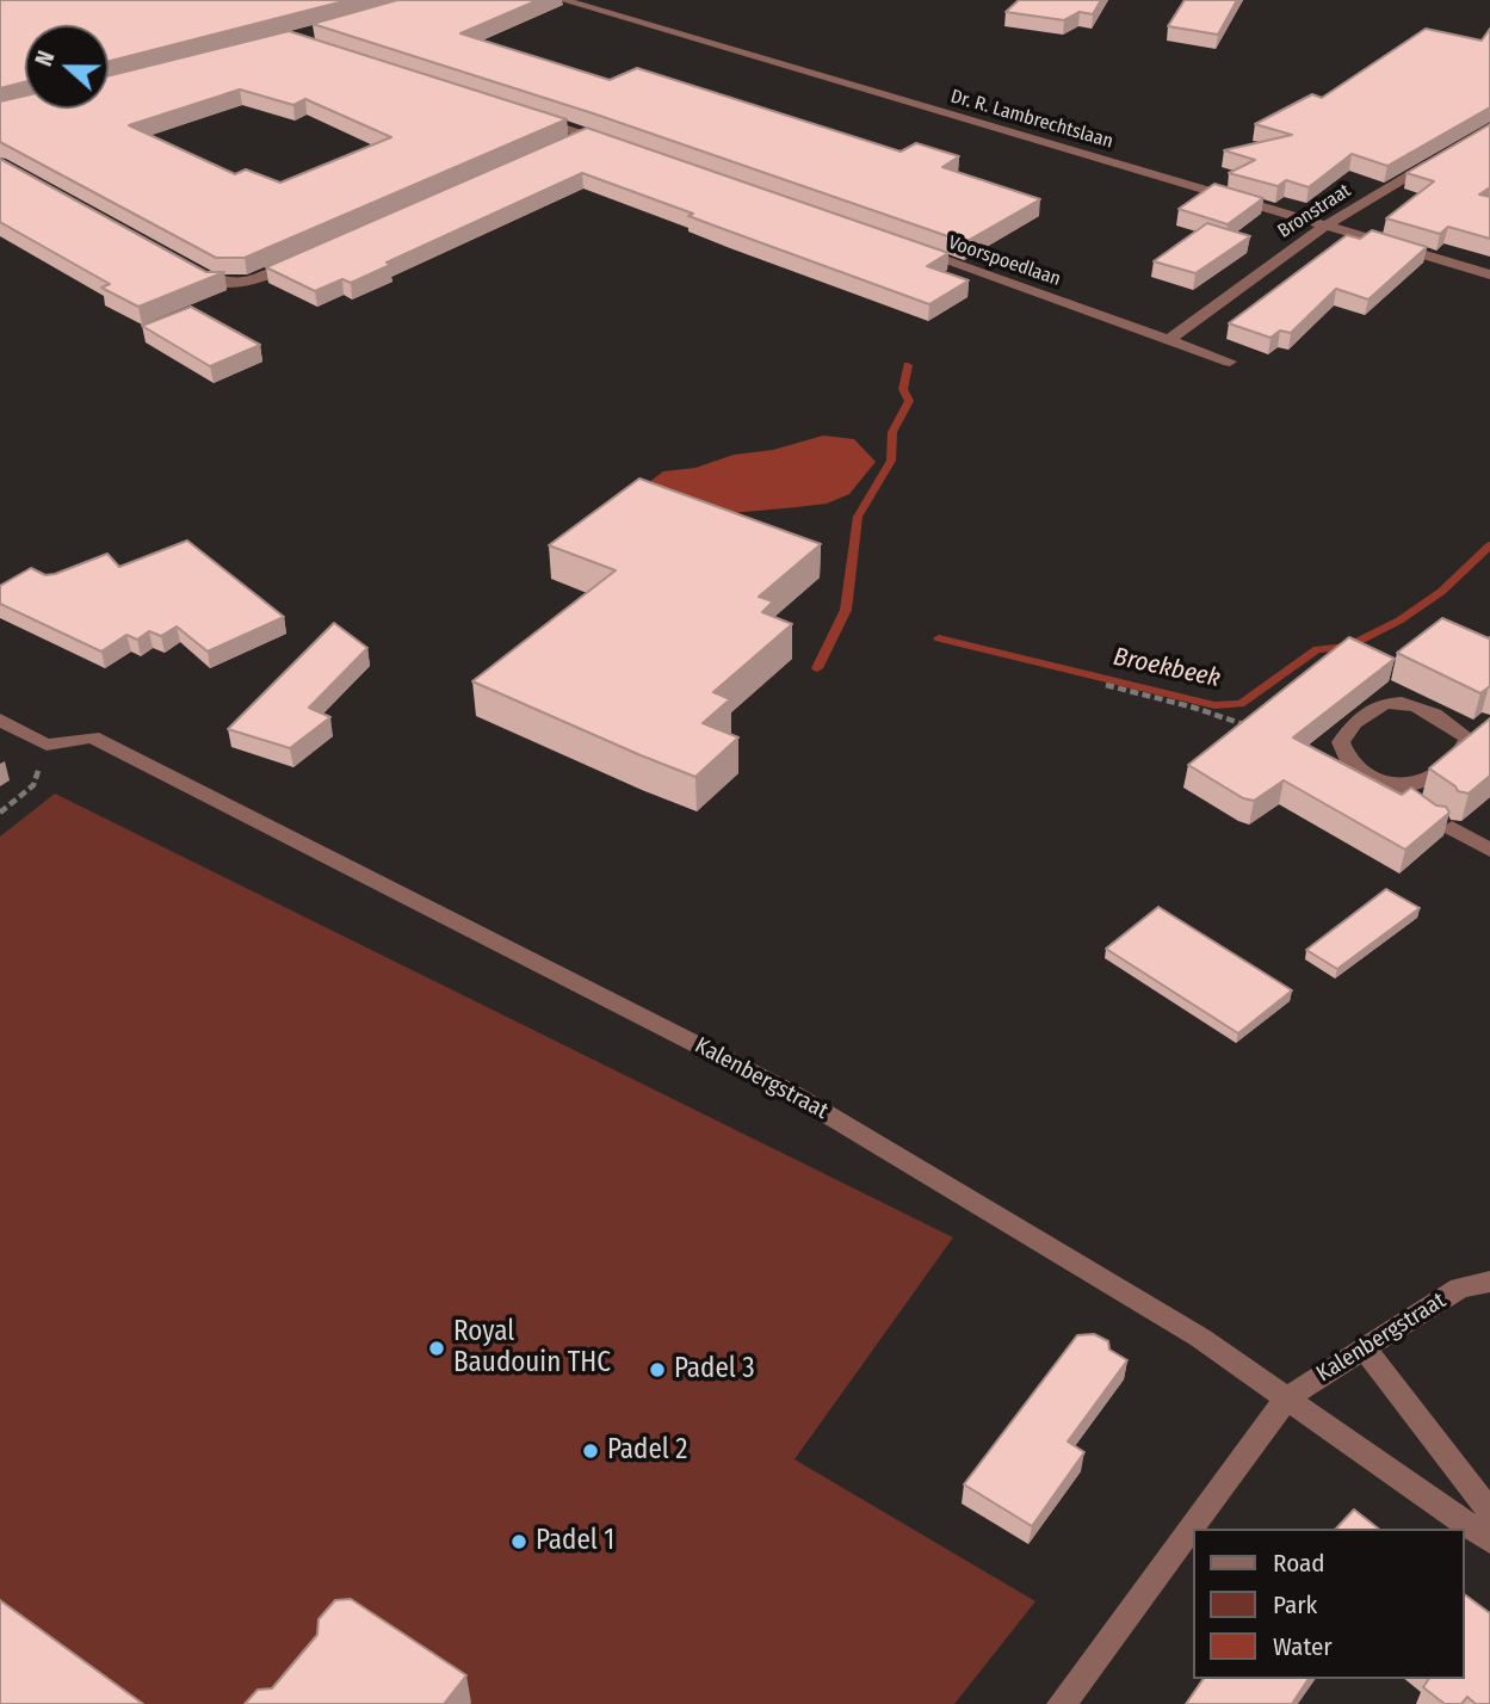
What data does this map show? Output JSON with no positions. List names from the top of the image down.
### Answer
{
  "streets": {
    "street": [
      "Dr. R. Lambrechtslaan",
      "Bronstraat",
      "Voorspoedlaan",
      "Kalenbergstraat"
    ]
  },
  "crossings": [
    ["Dr. R. Lambrechtslaan", "Bronstraat"],
    ["Bronstraat", "Voorspoedlaan"]
  ],
  "water": ["Broekbeek"],
  "places": [
    "Royal Baudouin THC",
    "Padel 3",
    "Padel 2",
    "Padel 1"
  ],
  "legend": ["Road", "Park", "Water"],
  "north": "left"
}
